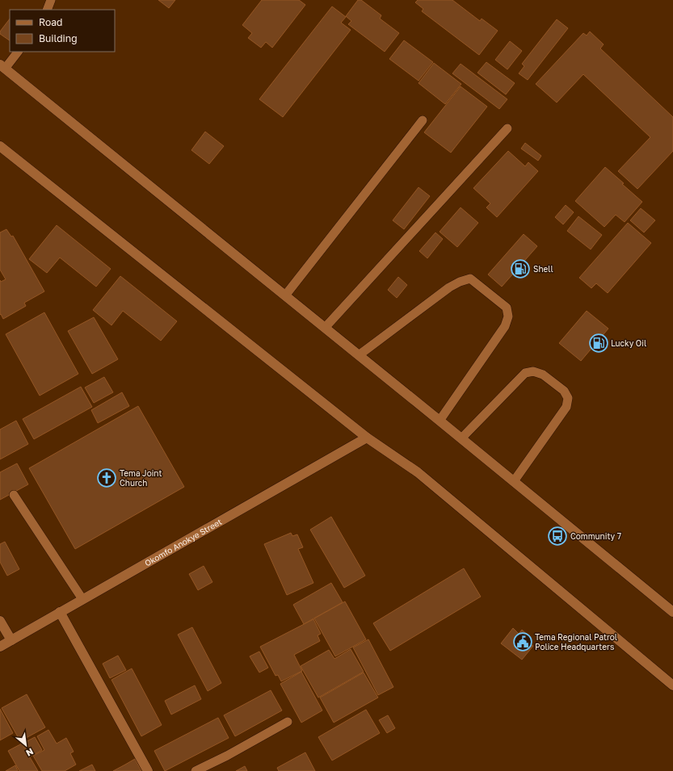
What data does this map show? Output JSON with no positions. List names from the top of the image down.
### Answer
{
  "streets": {
    "street": ["Okomfo Anokye Street"]
  },
  "places": {
    "fuel station": ["Shell", "Lucky Oil"],
    "church": ["Tema Joint Church"],
    "bus stop": ["Community 7"],
    "public building": ["Tema Regional Patrol Police Headquarters"]
  },
  "legend": ["Road", "Building"],
  "north": "bottom right"
}
